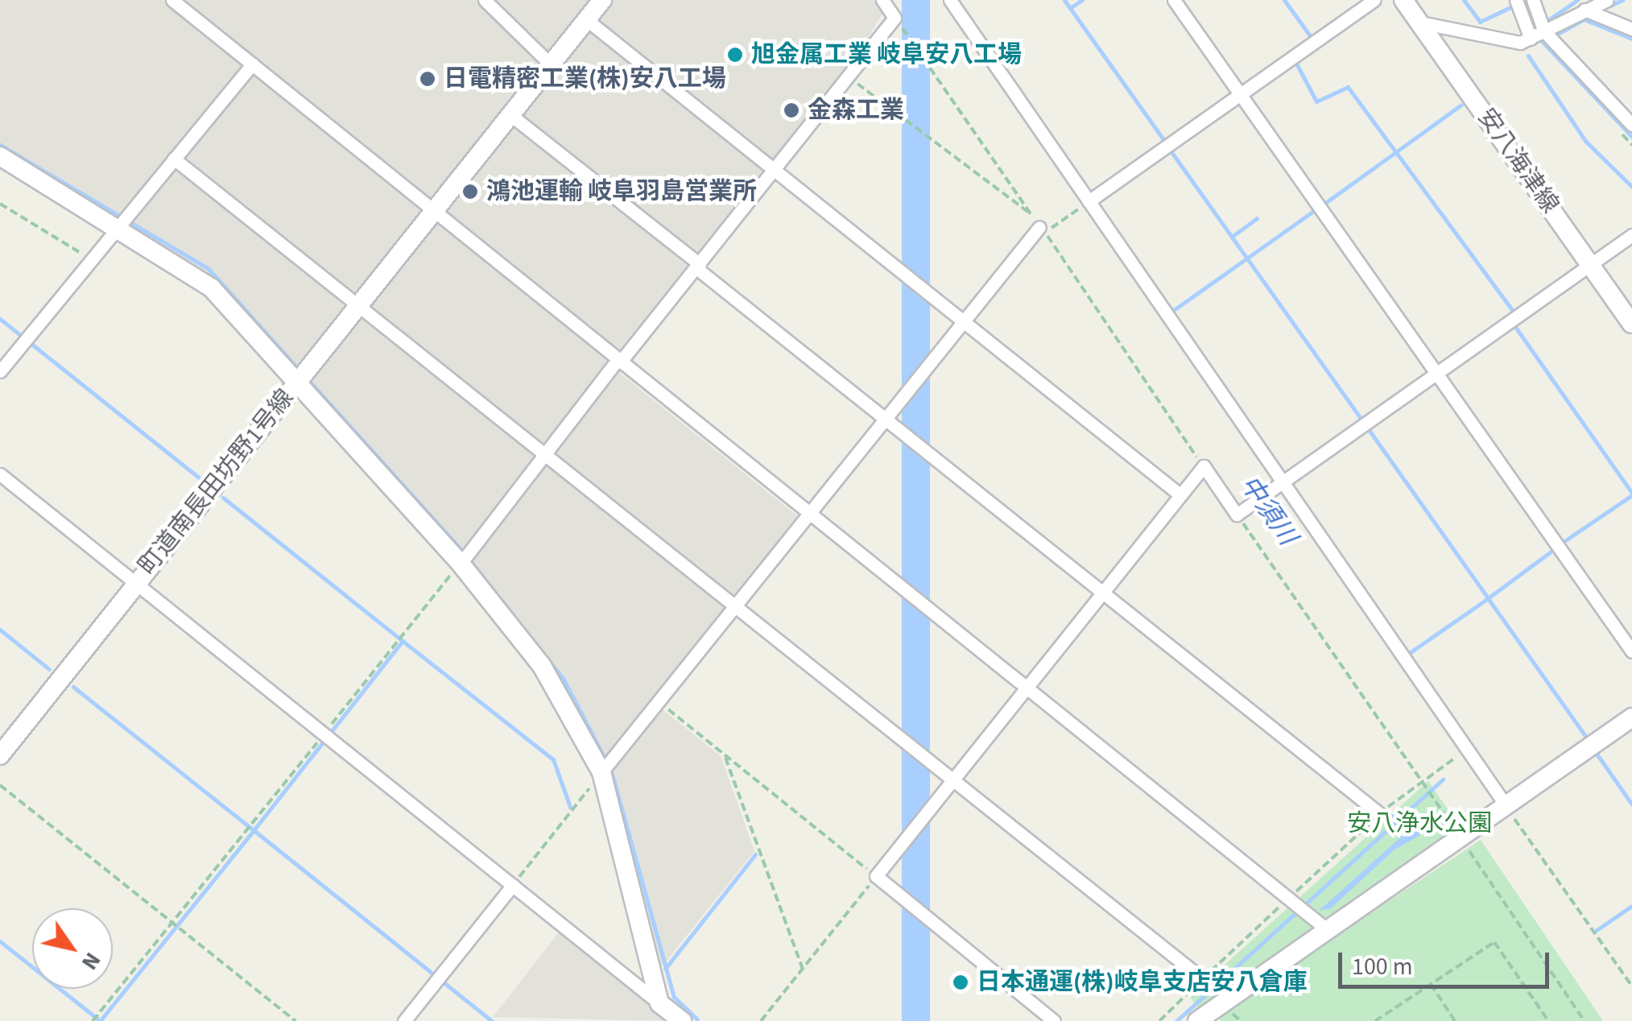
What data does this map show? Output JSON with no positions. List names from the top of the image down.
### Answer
{
  "streets": {
    "street": ["安八海津線", "町道南長田坊野1号線"]
  },
  "water": ["中須川"],
  "parks": ["安八浄水公園"],
  "places": [
    "旭金属工業 岐阜安八工場",
    "日電精密工業(株)安八工場",
    "金森工業",
    "鴻池運輸 岐阜羽島営業所",
    "日本通運(株)岐阜支店安八倉庫"
  ],
  "scale_bar": "100 m",
  "north": "bottom right"
}
